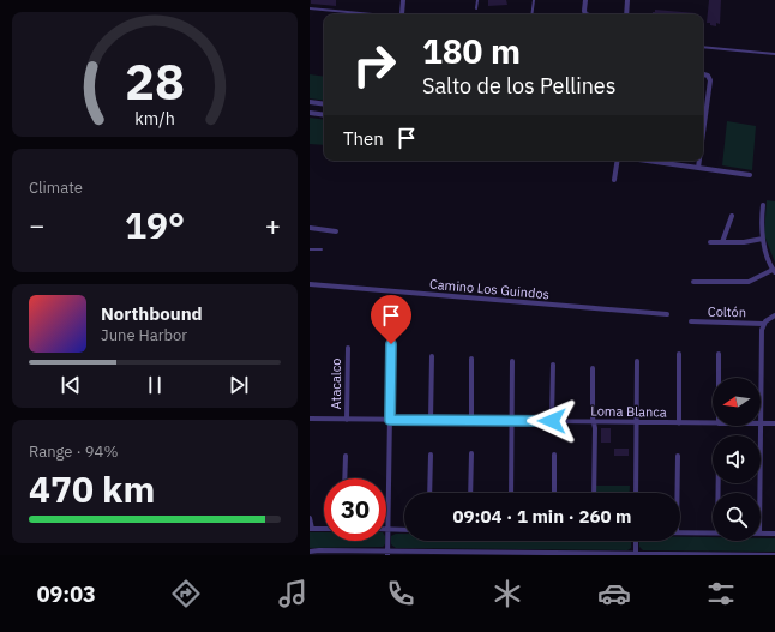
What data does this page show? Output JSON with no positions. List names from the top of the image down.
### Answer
{
  "streets": {
    "street": [
      "Camino Los Guindos",
      "Coltón",
      "Atacalco",
      "Loma Blanca"
    ]
  },
  "crossings": [
    ["Atacalco", "Loma Blanca"]
  ],
  "north": "left",
  "page": {
    "turn": ["180 m", "Salto de los Pellines"],
    "then": "Then",
    "tile": [
      "Climate",
      ["Range · 94%", "470 km"]
    ],
    "heat": ["−", "19°", "+"],
    "song": ["Northbound", "June Harbor"],
    "limit": "30",
    "trip": "09:04 · 1 min · 260 m",
    "tabs": "09:03",
    "gauge": ["28", "km/h"]
  }
}
